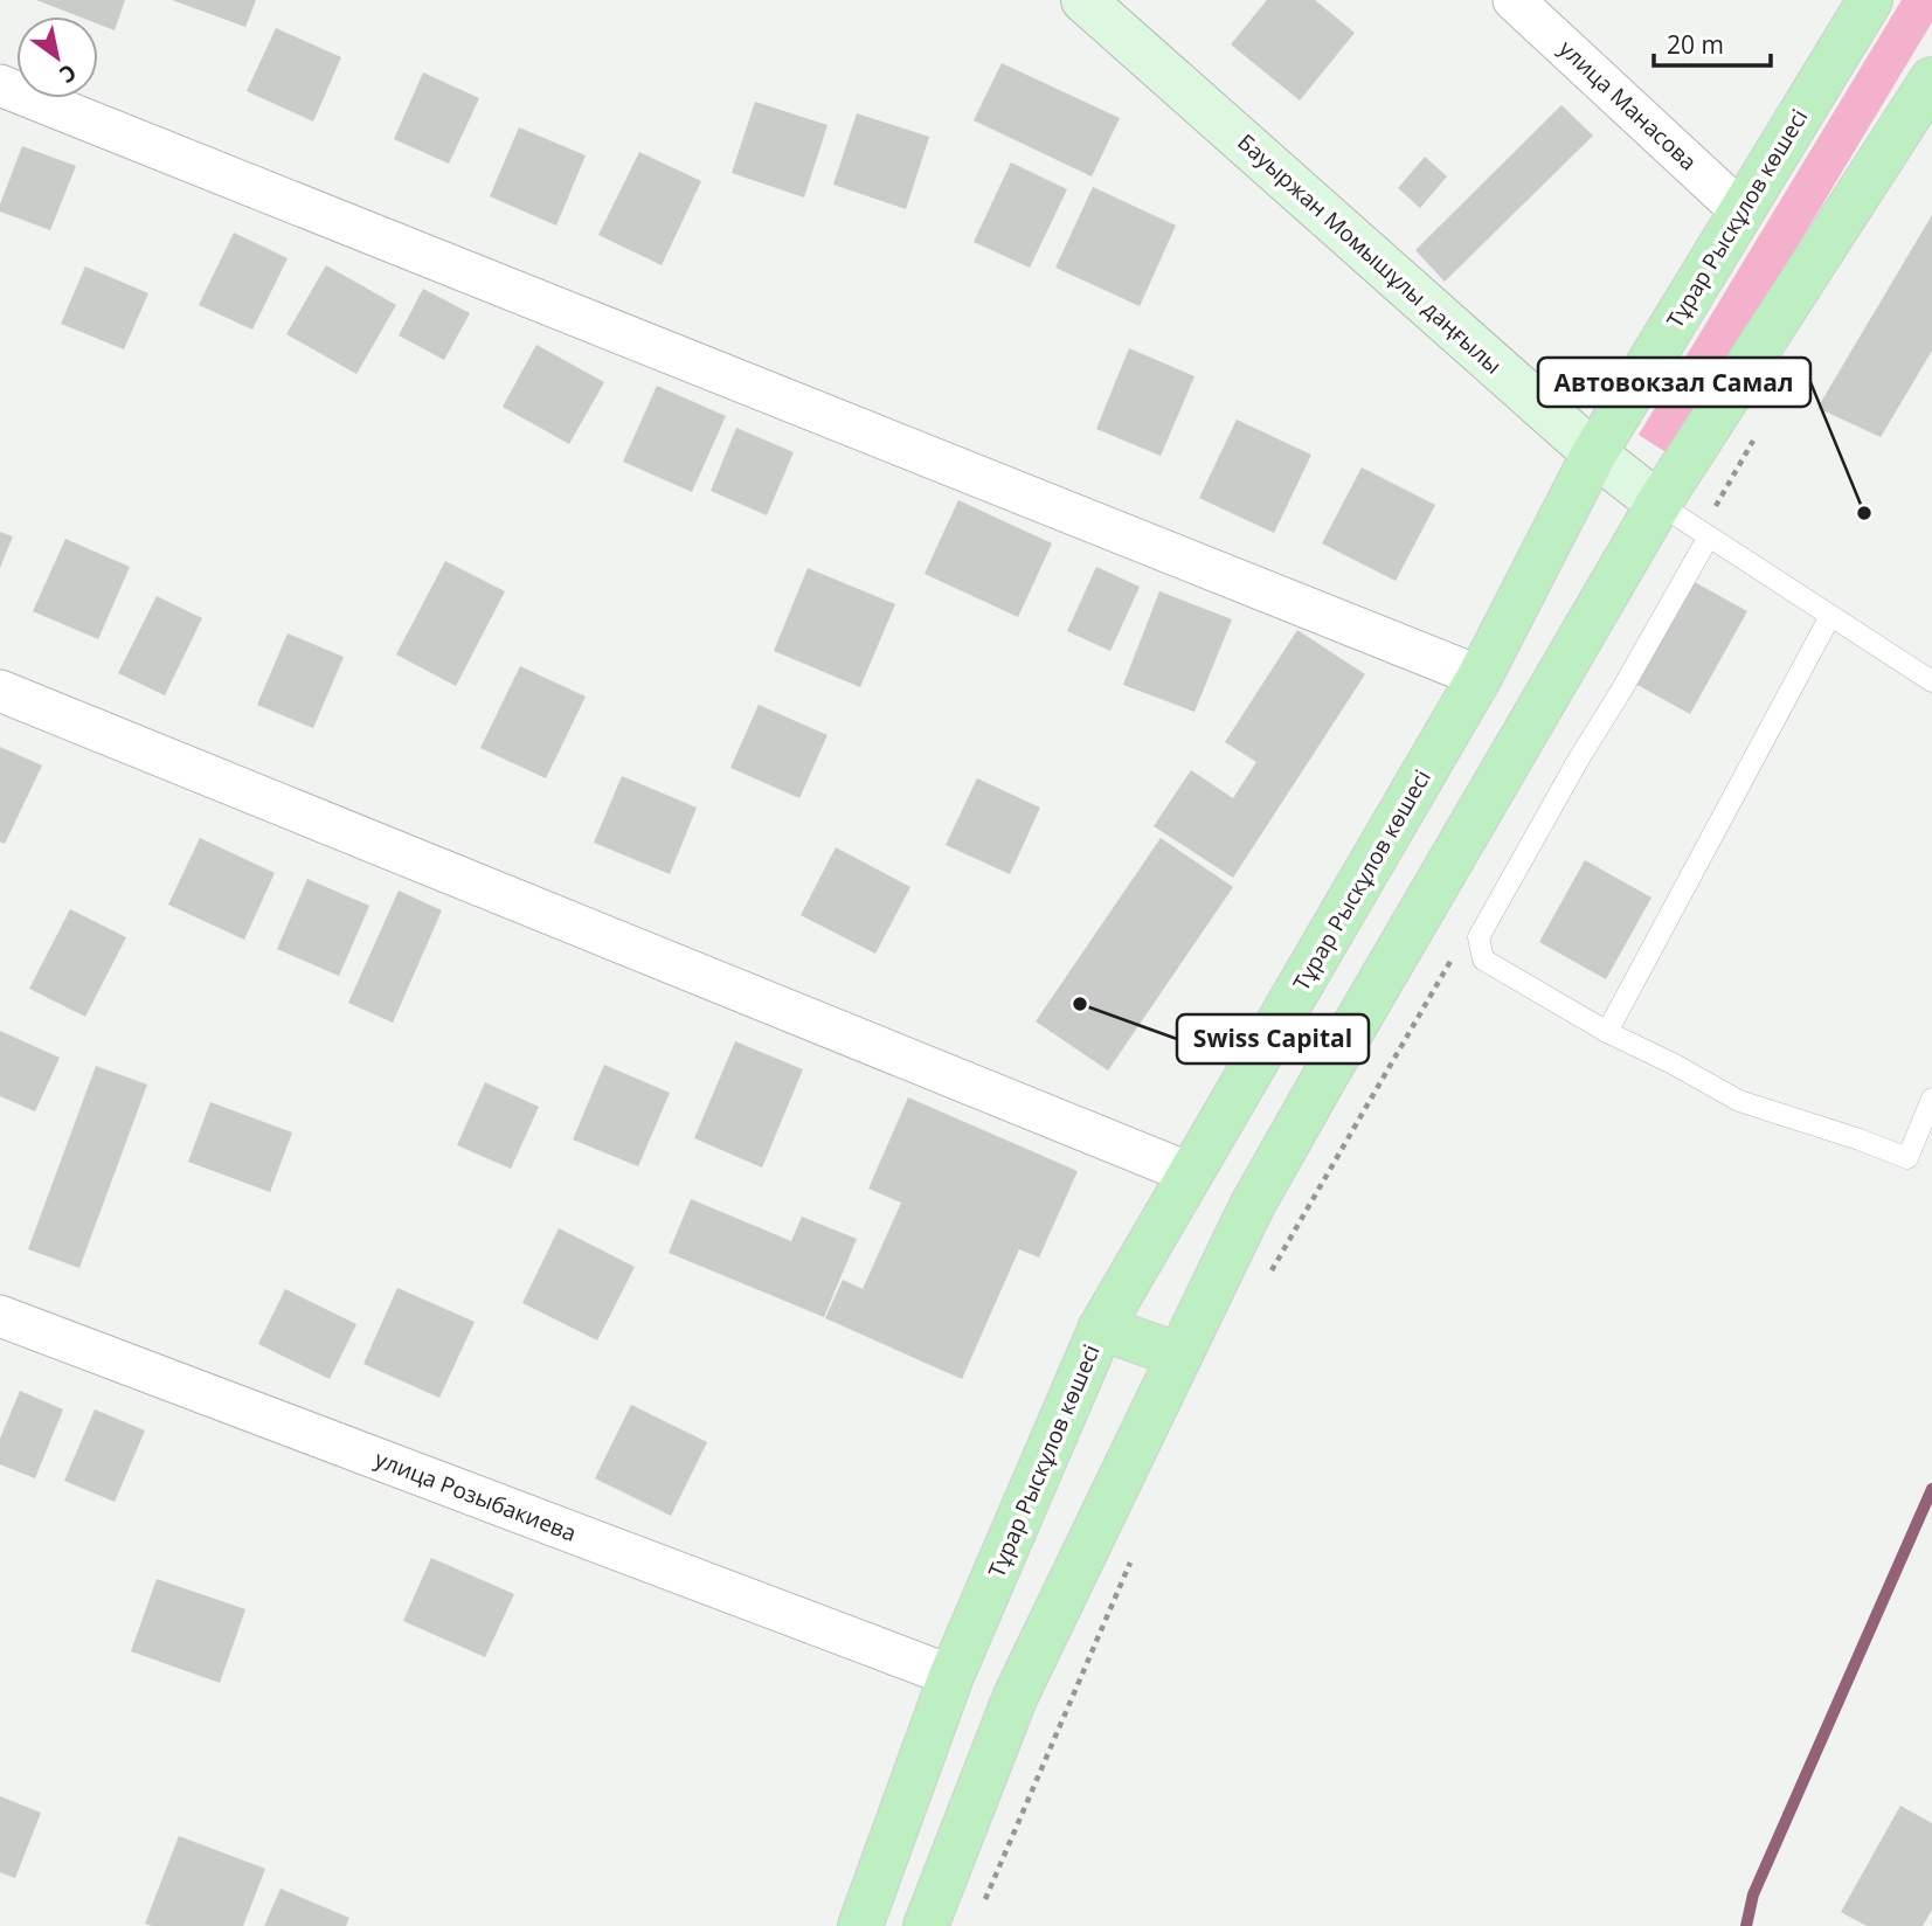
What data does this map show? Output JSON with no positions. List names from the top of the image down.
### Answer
{
  "streets": {
    "main road": ["Тұрар Рыскұлов көшесі", "Бауыржан Момышұлы даңғылы"],
    "street": ["улица Манасова", "улица Розыбакиева"]
  },
  "crossings": [
    ["улица Манасова", "Тұрар Рыскұлов көшесі"],
    ["Тұрар Рыскұлов көшесі", "Бауыржан Момышұлы даңғылы"],
    ["Тұрар Рыскұлов көшесі", "улица Розыбакиева"]
  ],
  "places": ["Автовокзал Самал", "Swiss Capital"],
  "scale_bar": "20 m",
  "north": "bottom right"
}
